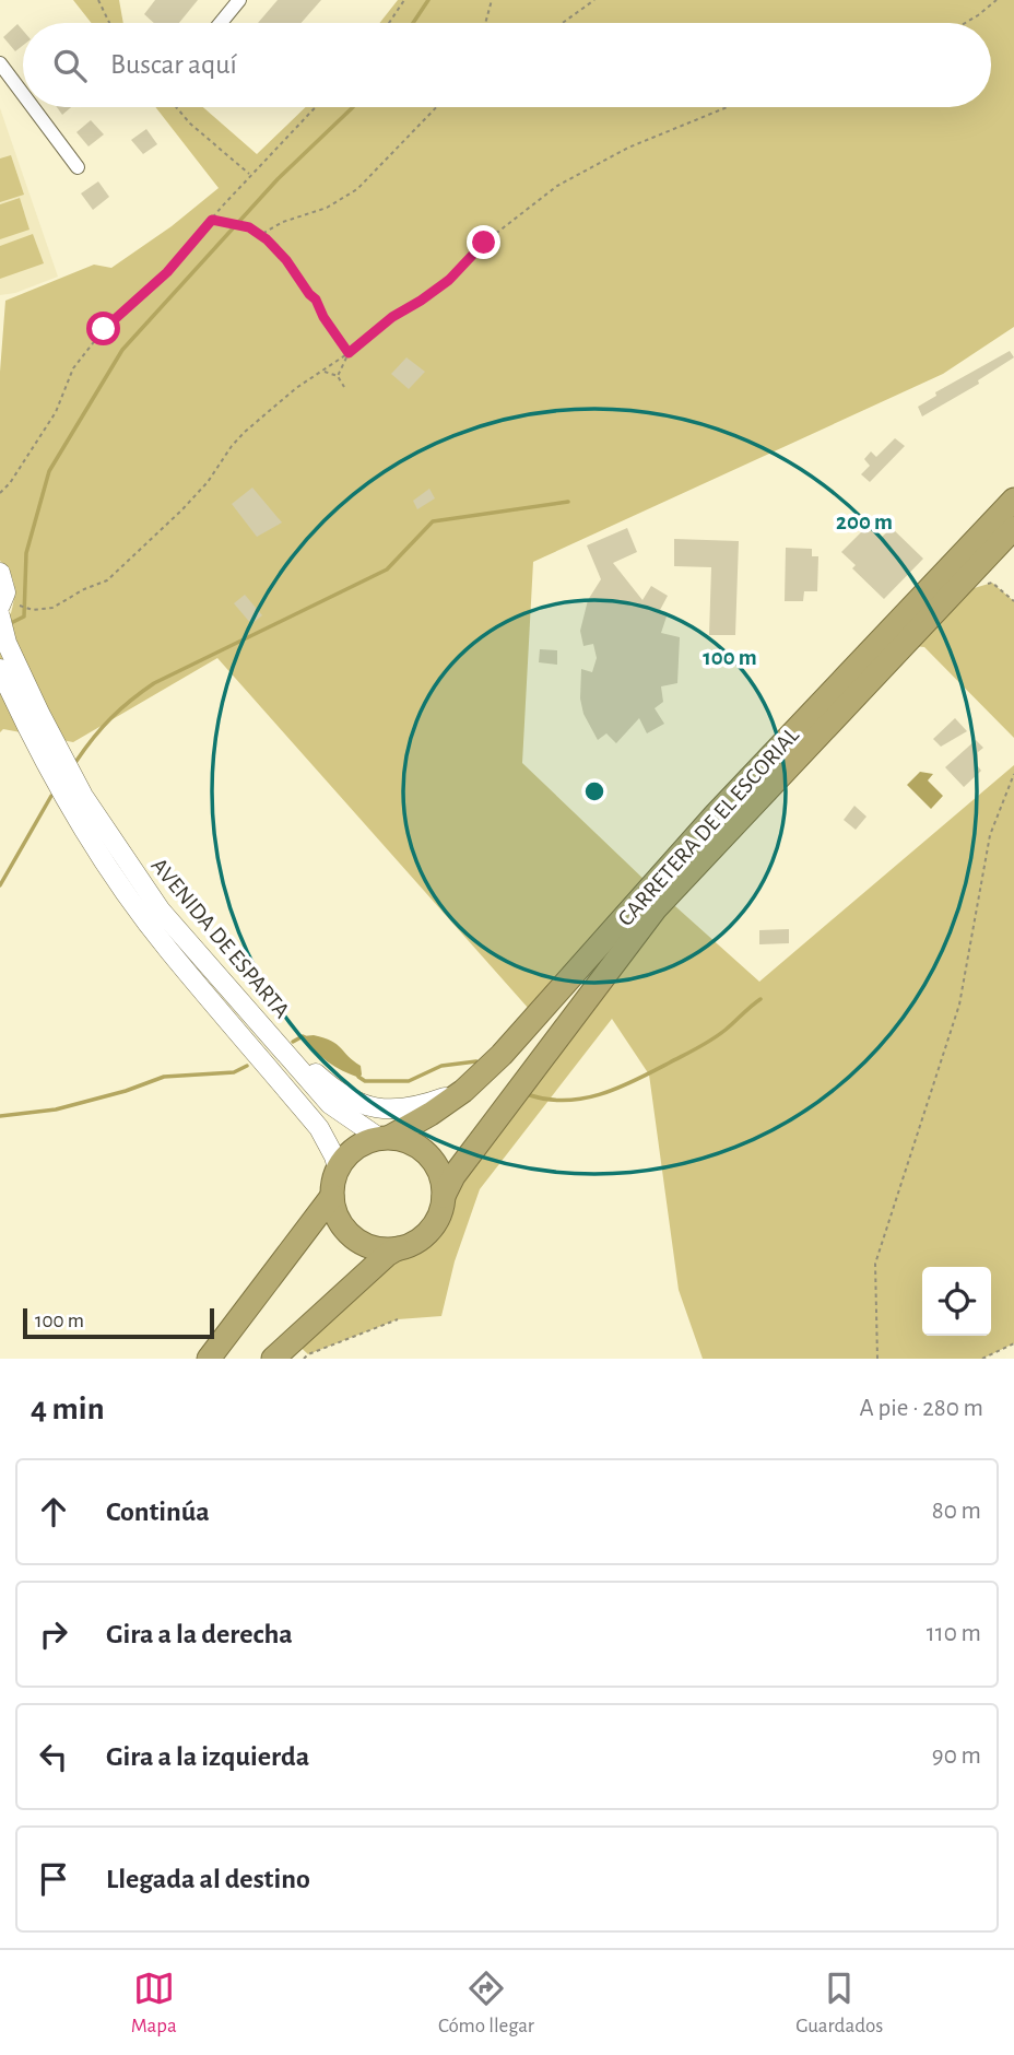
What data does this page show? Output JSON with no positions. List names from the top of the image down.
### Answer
{
  "streets": {
    "highway": ["CARRETERA DE EL ESCORIAL"],
    "main road": ["AVENIDA DE ESPARTA"]
  },
  "crossings": [
    ["CARRETERA DE EL ESCORIAL", "AVENIDA DE ESPARTA"]
  ],
  "scale_bar": "100 m",
  "page": {
    "search": "Buscar aquí",
    "scale": "100 m",
    "heading": ["4 min", "A pie · 280 m"],
    "list": [
      ["Continúa", "80 m"],
      ["Gira a la derecha", "110 m"],
      ["Gira a la izquierda", "90 m"],
      "Llegada al destino"
    ],
    "nav": ["Mapa", "Cómo llegar", "Guardados"]
  },
  "rings": ["200 m", "100 m"]
}
